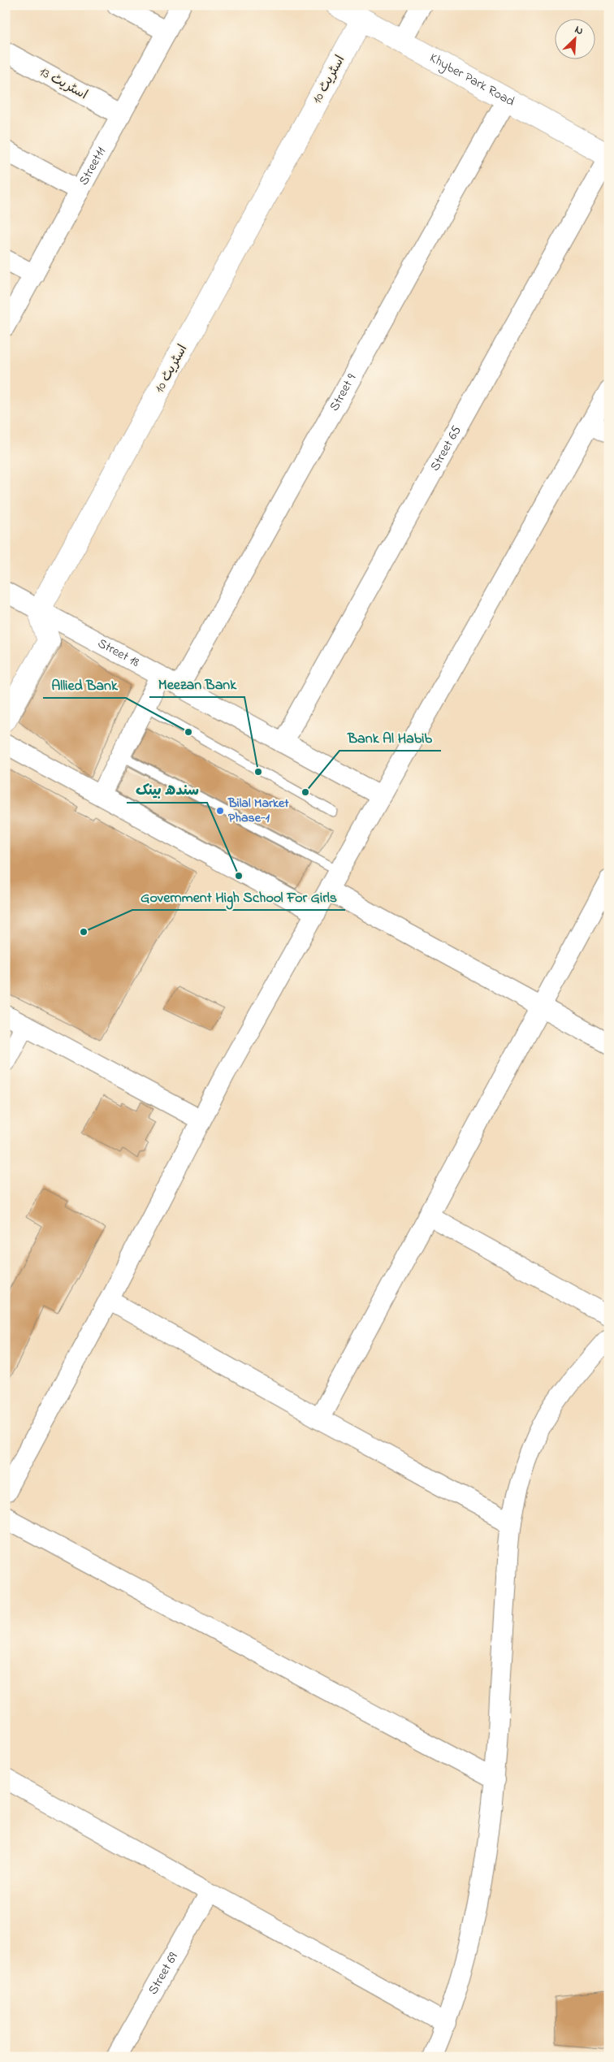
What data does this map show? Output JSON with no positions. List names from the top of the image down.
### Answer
{
  "streets": {
    "street": [
      "اسٹریٹ 10",
      "Khyber Park Road",
      "اسٹریٹ 13",
      "Street11",
      "Street 9",
      "Street 65",
      "Street 18",
      "Street 69"
    ]
  },
  "crossings": [
    ["اسٹریٹ 10", "Khyber Park Road"],
    ["اسٹریٹ 10", "Street 18"],
    ["Khyber Park Road", "Street 9"],
    ["Khyber Park Road", "Street 65"],
    ["اسٹریٹ 13", "Street11"],
    ["Street 9", "Street 18"],
    ["Street 65", "Street 18"]
  ],
  "places": [
    "Allied Bank",
    "Meezan Bank",
    "Bank Al Habib",
    "Bilal Market Phase-1",
    "سندھ بینک",
    "Government High School For Girls"
  ],
  "north": "top right"
}
